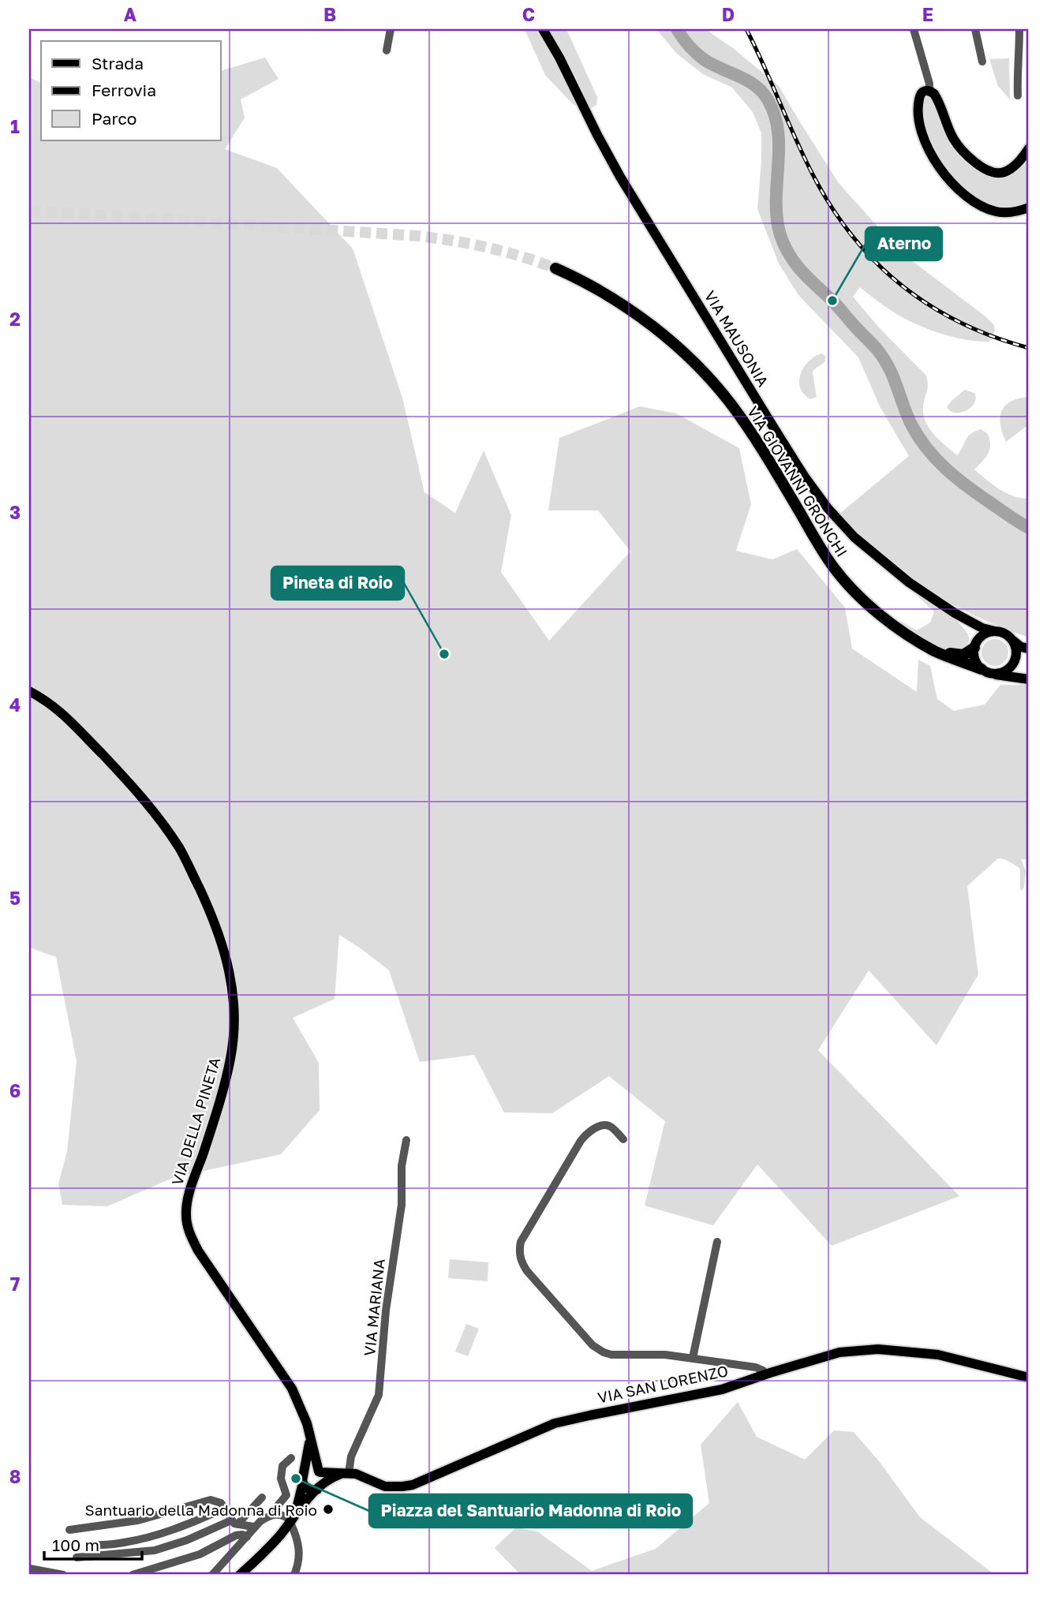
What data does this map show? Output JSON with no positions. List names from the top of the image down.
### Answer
{
  "streets": {
    "highway": ["VIA GIOVANNI GRONCHI"],
    "main road": ["VIA MAUSONIA", "VIA DELLA PINETA", "VIA SAN LORENZO"],
    "street": ["VIA MARIANA"]
  },
  "crossings": [
    ["VIA MAUSONIA", "VIA GIOVANNI GRONCHI"],
    ["VIA DELLA PINETA", "VIA SAN LORENZO"],
    ["VIA MARIANA", "VIA SAN LORENZO"]
  ],
  "places": [
    "Aterno",
    "Pineta di Roio",
    "Piazza del Santuario Madonna di Roio",
    "Santuario della Madonna di Roio"
  ],
  "legend": ["Strada", "Ferrovia", "Parco"],
  "scale_bar": "100 m",
  "grid": {
    "columns": [
      "A",
      "B",
      "C",
      "D",
      "E"
    ],
    "rows": [
      "1",
      "2",
      "3",
      "4",
      "5",
      "6",
      "7",
      "8"
    ]
  }
}
